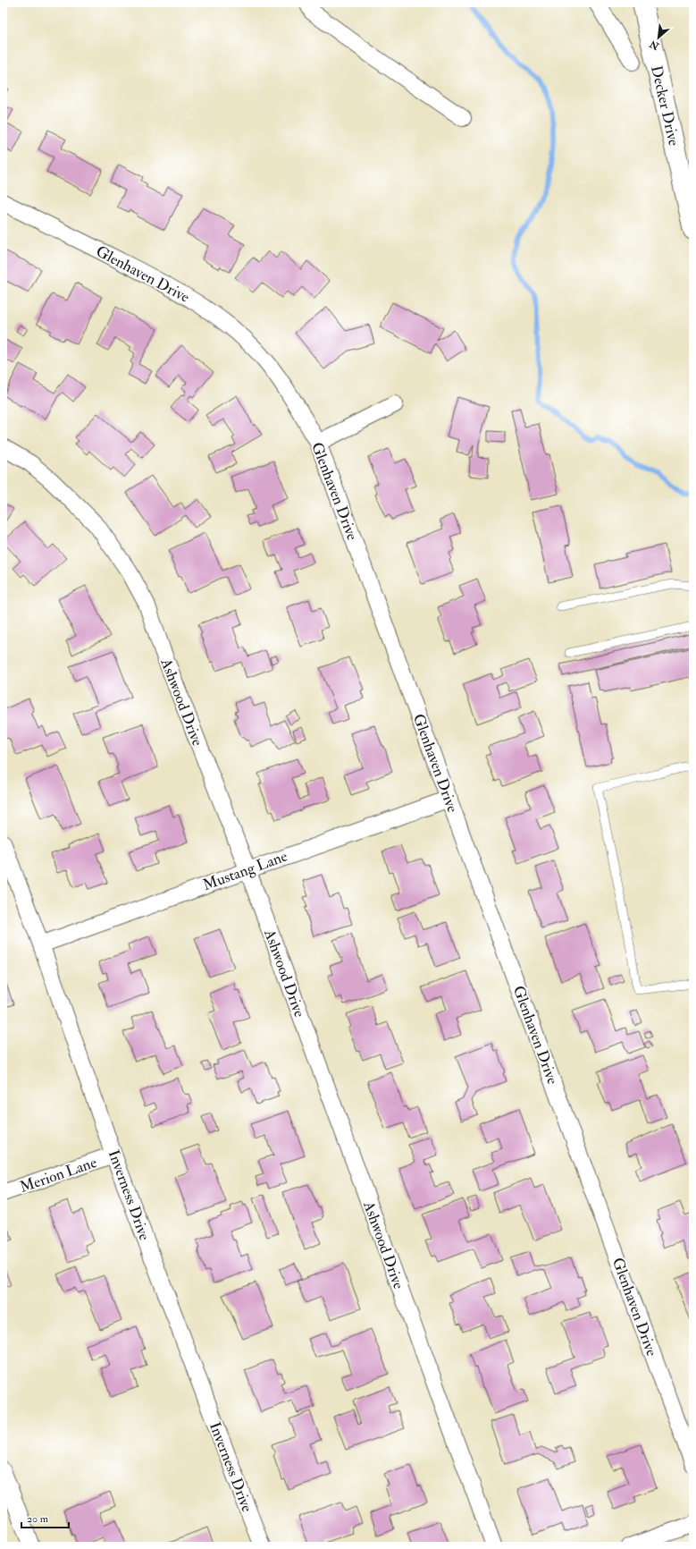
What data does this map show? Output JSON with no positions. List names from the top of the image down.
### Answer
{
  "streets": {
    "main road": ["Decker Drive"],
    "street": [
      "Glenhaven Drive",
      "Ashwood Drive",
      "Mustang Lane",
      "Merion Lane",
      "Inverness Drive"
    ]
  },
  "crossings": [
    ["Glenhaven Drive", "Mustang Lane"],
    ["Ashwood Drive", "Mustang Lane"],
    ["Mustang Lane", "Inverness Drive"],
    ["Merion Lane", "Inverness Drive"]
  ],
  "scale_bar": "20 m",
  "north": "bottom left"
}
